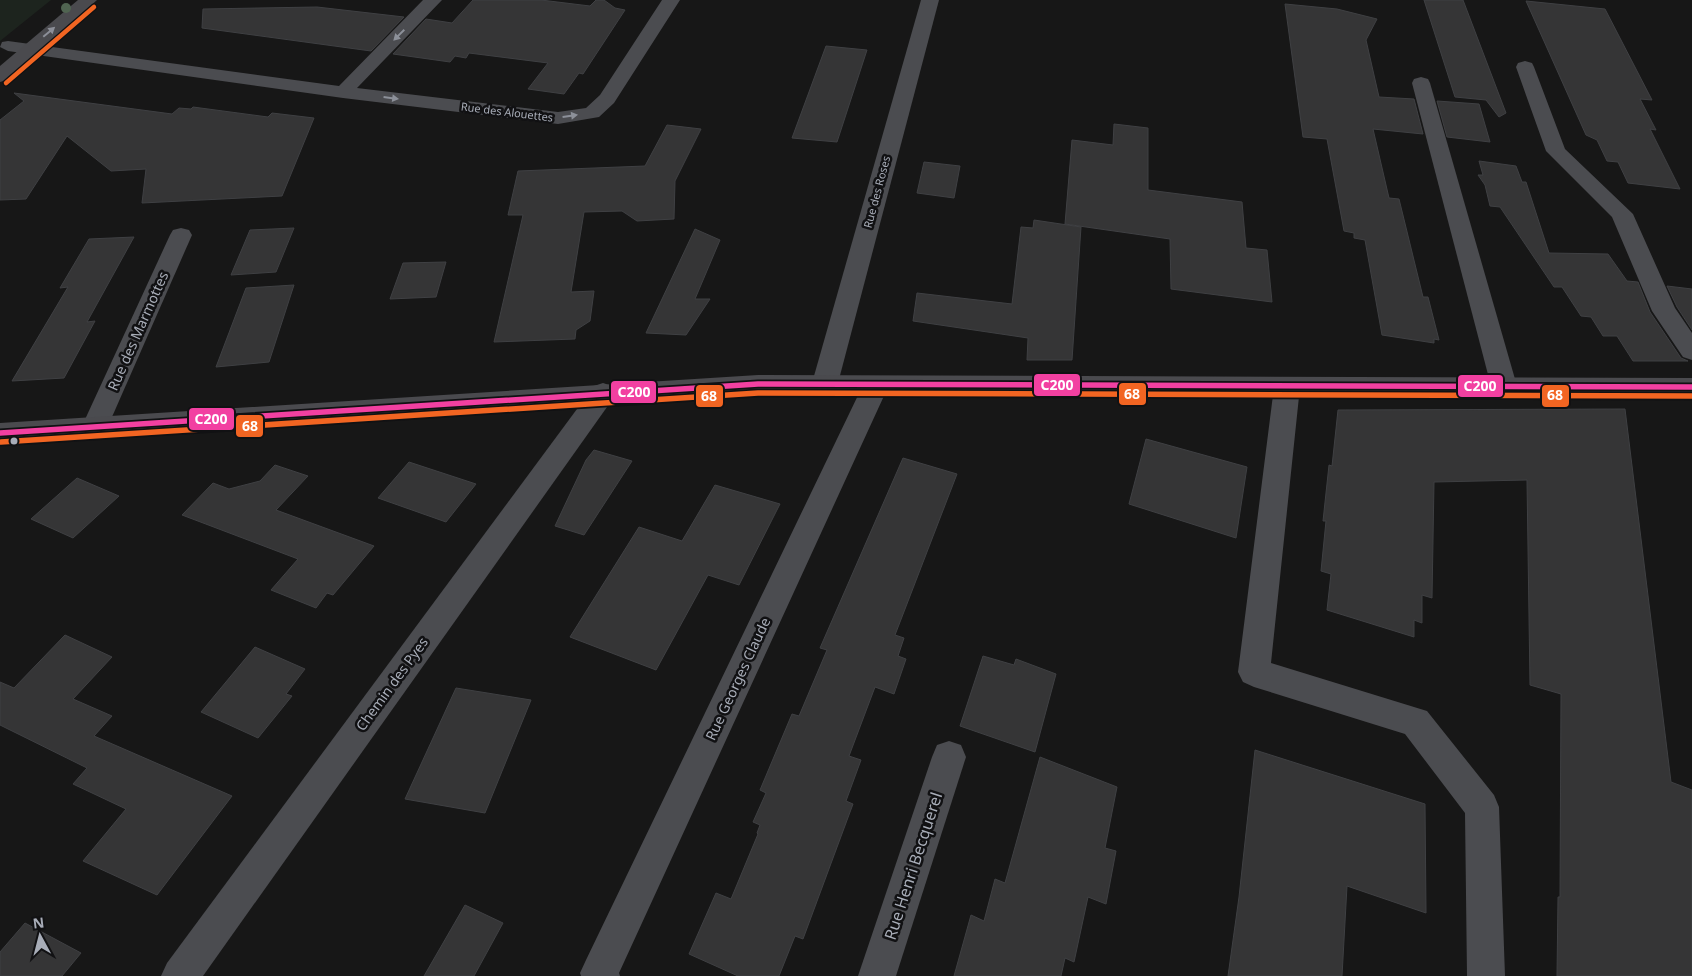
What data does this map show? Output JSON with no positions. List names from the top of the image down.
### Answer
{
  "streets": {
    "street": [
      "Rue des Alouettes",
      "Rue des Roses",
      "Rue des Marmottes",
      "Rue Georges Claude",
      "Chemin des Pyes",
      "Rue Henri Becquerel"
    ]
  },
  "one_way": ["Rue des Alouettes"],
  "lines": ["transit line 68", "transit line C200"],
  "north": "top"
}
